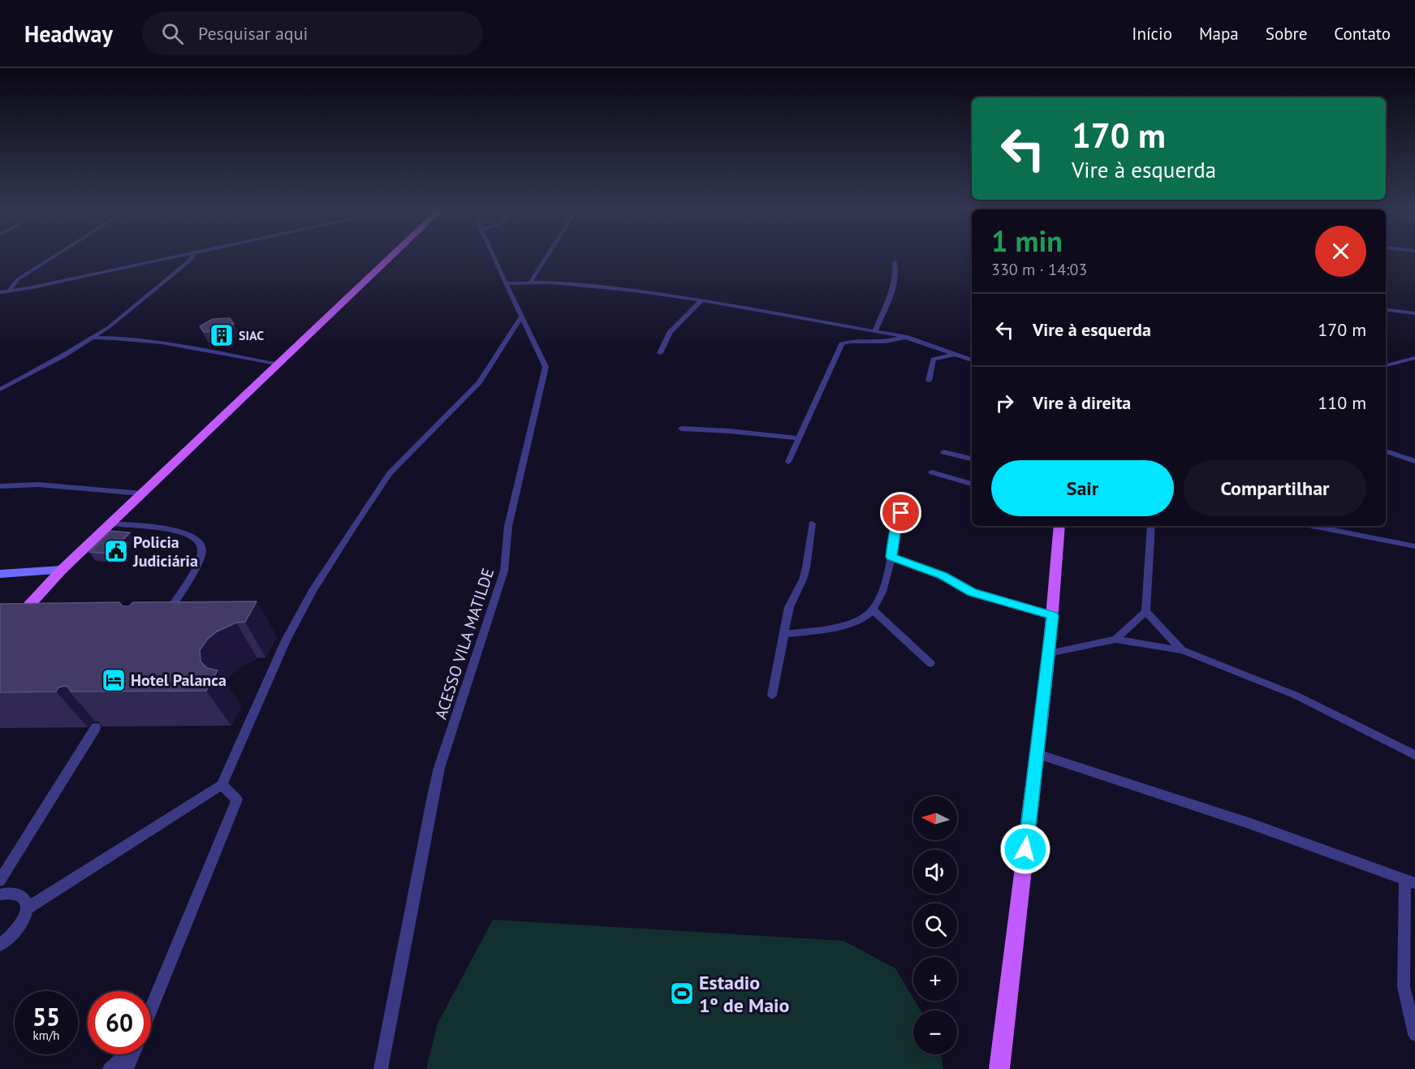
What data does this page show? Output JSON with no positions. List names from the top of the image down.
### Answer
{
  "streets": {
    "street": ["ACESSO VILA MATILDE"]
  },
  "places": {
    "building": ["SIAC"],
    "public building": ["Policia Judiciária"],
    "hotel": ["Hotel Palanca"],
    "sports": ["Estadio 1º de Maio"]
  },
  "north": "left",
  "page": {
    "header": "Headway",
    "search": "Pesquisar aqui",
    "nav": [
      "Início",
      "Mapa",
      "Sobre",
      "Contato"
    ],
    "turn": ["170 m", "Vire à esquerda"],
    "heading": ["1 min", "330 m · 14:03"],
    "list": [
      {
        "name": "Vire à esquerda",
        "value": "170 m"
      },
      {
        "name": "Vire à direita",
        "value": "110 m"
      }
    ],
    "buttons": ["Sair", "Compartilhar"],
    "map_buttons": ["+", "−"],
    "speed": "55 km/h",
    "limit": "60"
  }
}
